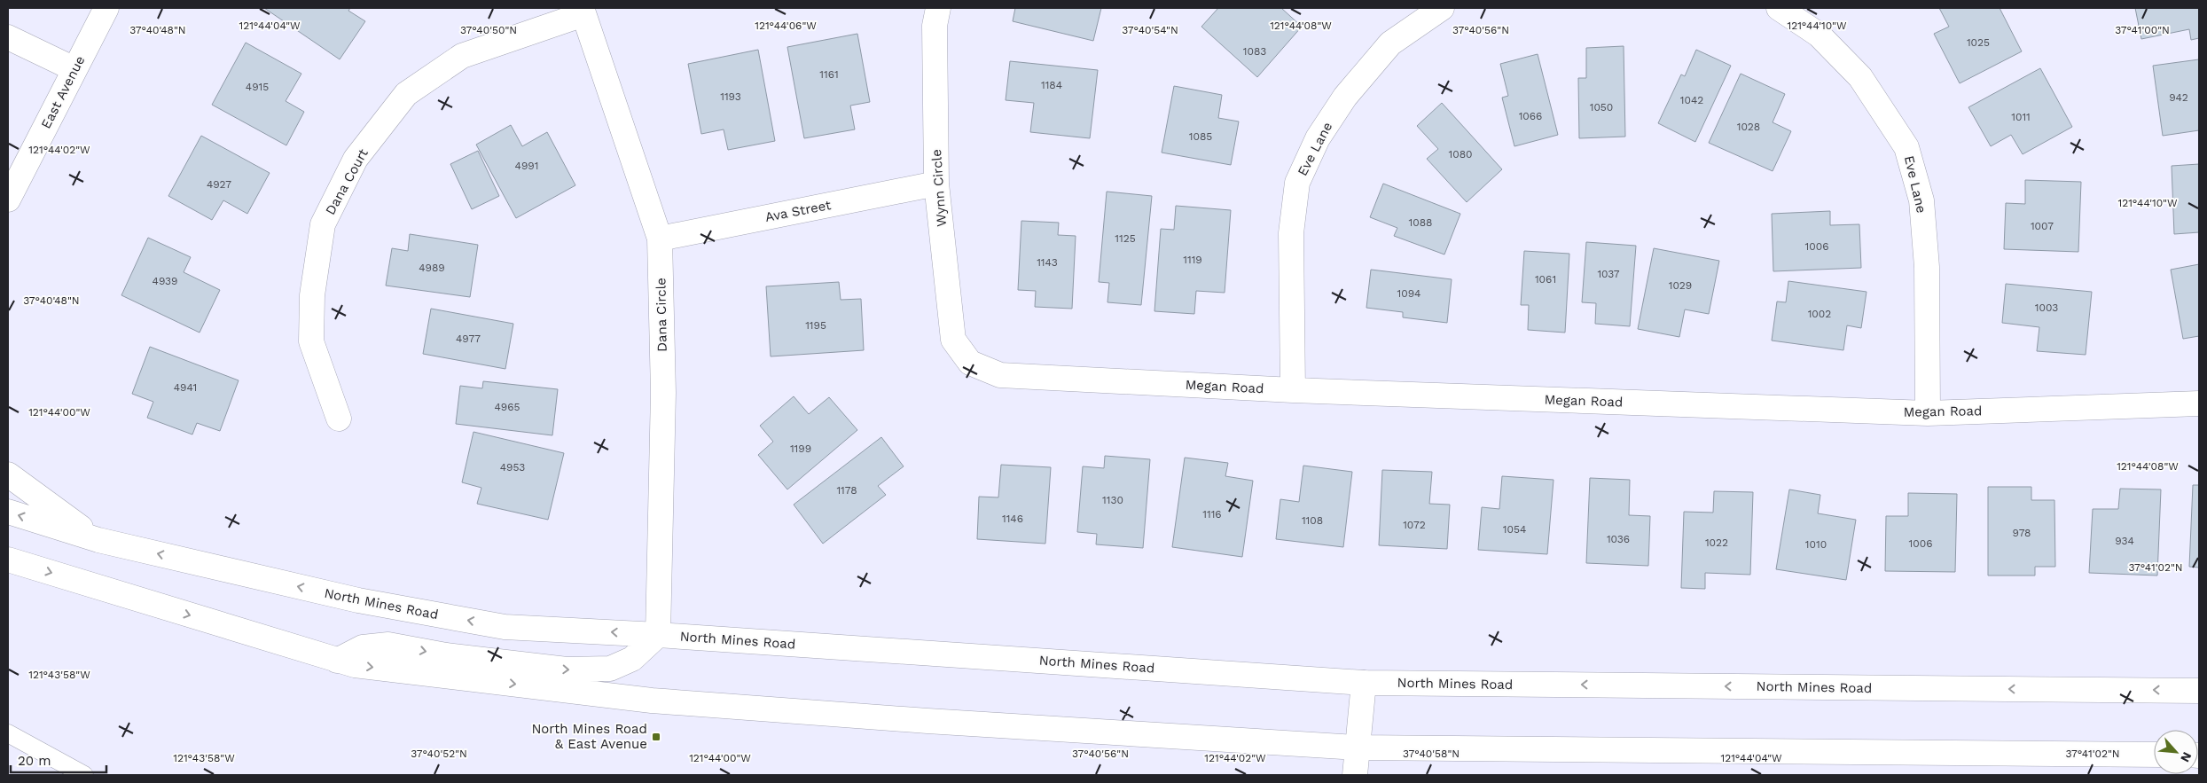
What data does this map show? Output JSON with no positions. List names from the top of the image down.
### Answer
{
  "streets": {
    "main road": [
      "East Avenue",
      "Eve Lane",
      "Dana Court",
      "Wynn Circle",
      "Ava Street",
      "Dana Circle",
      "Megan Road",
      "North Mines Road"
    ]
  },
  "crossings": [
    ["Eve Lane", "Megan Road"],
    ["Dana Court", "Dana Circle"],
    ["Wynn Circle", "Ava Street"],
    ["Wynn Circle", "Megan Road"],
    ["Ava Street", "Dana Circle"],
    ["Dana Circle", "North Mines Road"]
  ],
  "places": {
    "transit": ["North Mines Road & East Avenue"]
  },
  "house_numbers": [
    "1025",
    "1083",
    "1161",
    "1184",
    "4915",
    "1193",
    "942",
    "1042",
    "1050",
    "1066",
    "1011",
    "1028",
    "1085",
    "1080",
    "4991",
    "4927",
    "1088",
    "1007",
    "1125",
    "1006",
    "1119",
    "1143",
    "4989",
    "1037",
    "1061",
    "4939",
    "1029",
    "1094",
    "1003",
    "1002",
    "1195",
    "4977",
    "4941",
    "4965",
    "1199",
    "4953",
    "1178",
    "1130",
    "1116",
    "1146",
    "1108",
    "1072",
    "1054",
    "978",
    "1036",
    "934",
    "1022",
    "1006",
    "1010"
  ],
  "scale_bar": "20 m",
  "north": "bottom right",
  "coordinates": [
    "121°44'04\"W",
    "121°44'06\"W",
    "121°44'08\"W",
    "121°44'10\"W",
    "37°40'48\"N",
    "37°40'50\"N",
    "37°40'54\"N",
    "37°40'56\"N",
    "37°41'00\"N",
    "121°44'02\"W",
    "121°44'00\"W",
    "37°41'02\"N",
    "121°43'58\"W",
    "37°40'52\"N",
    "37°40'58\"N"
  ]
}
